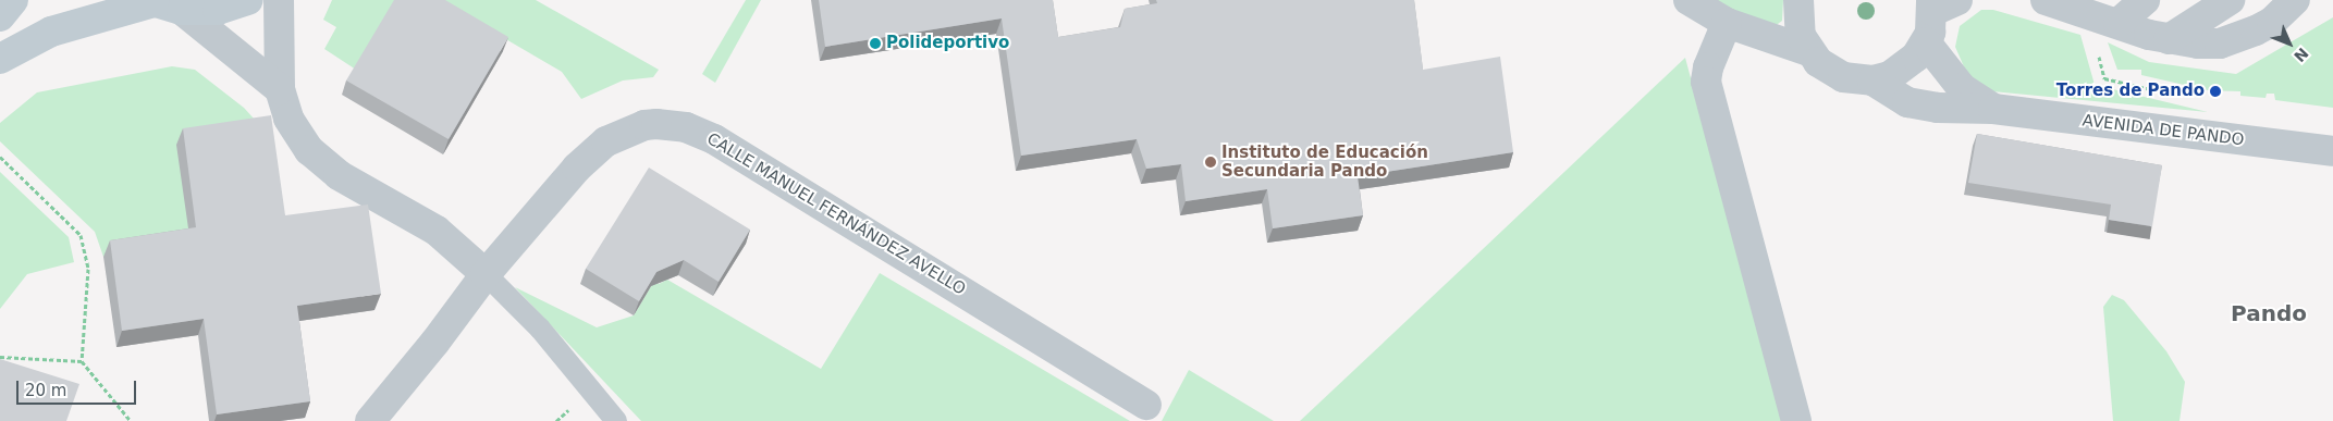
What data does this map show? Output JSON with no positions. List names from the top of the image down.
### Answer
{
  "streets": {
    "street": ["AVENIDA DE PANDO", "CALLE MANUEL FERNÁNDEZ AVELLO"]
  },
  "districts": ["Pando"],
  "places": ["Polideportivo", "Torres de Pando", "Instituto de Educación Secundaria Pando"],
  "scale_bar": "20 m",
  "north": "bottom right"
}
